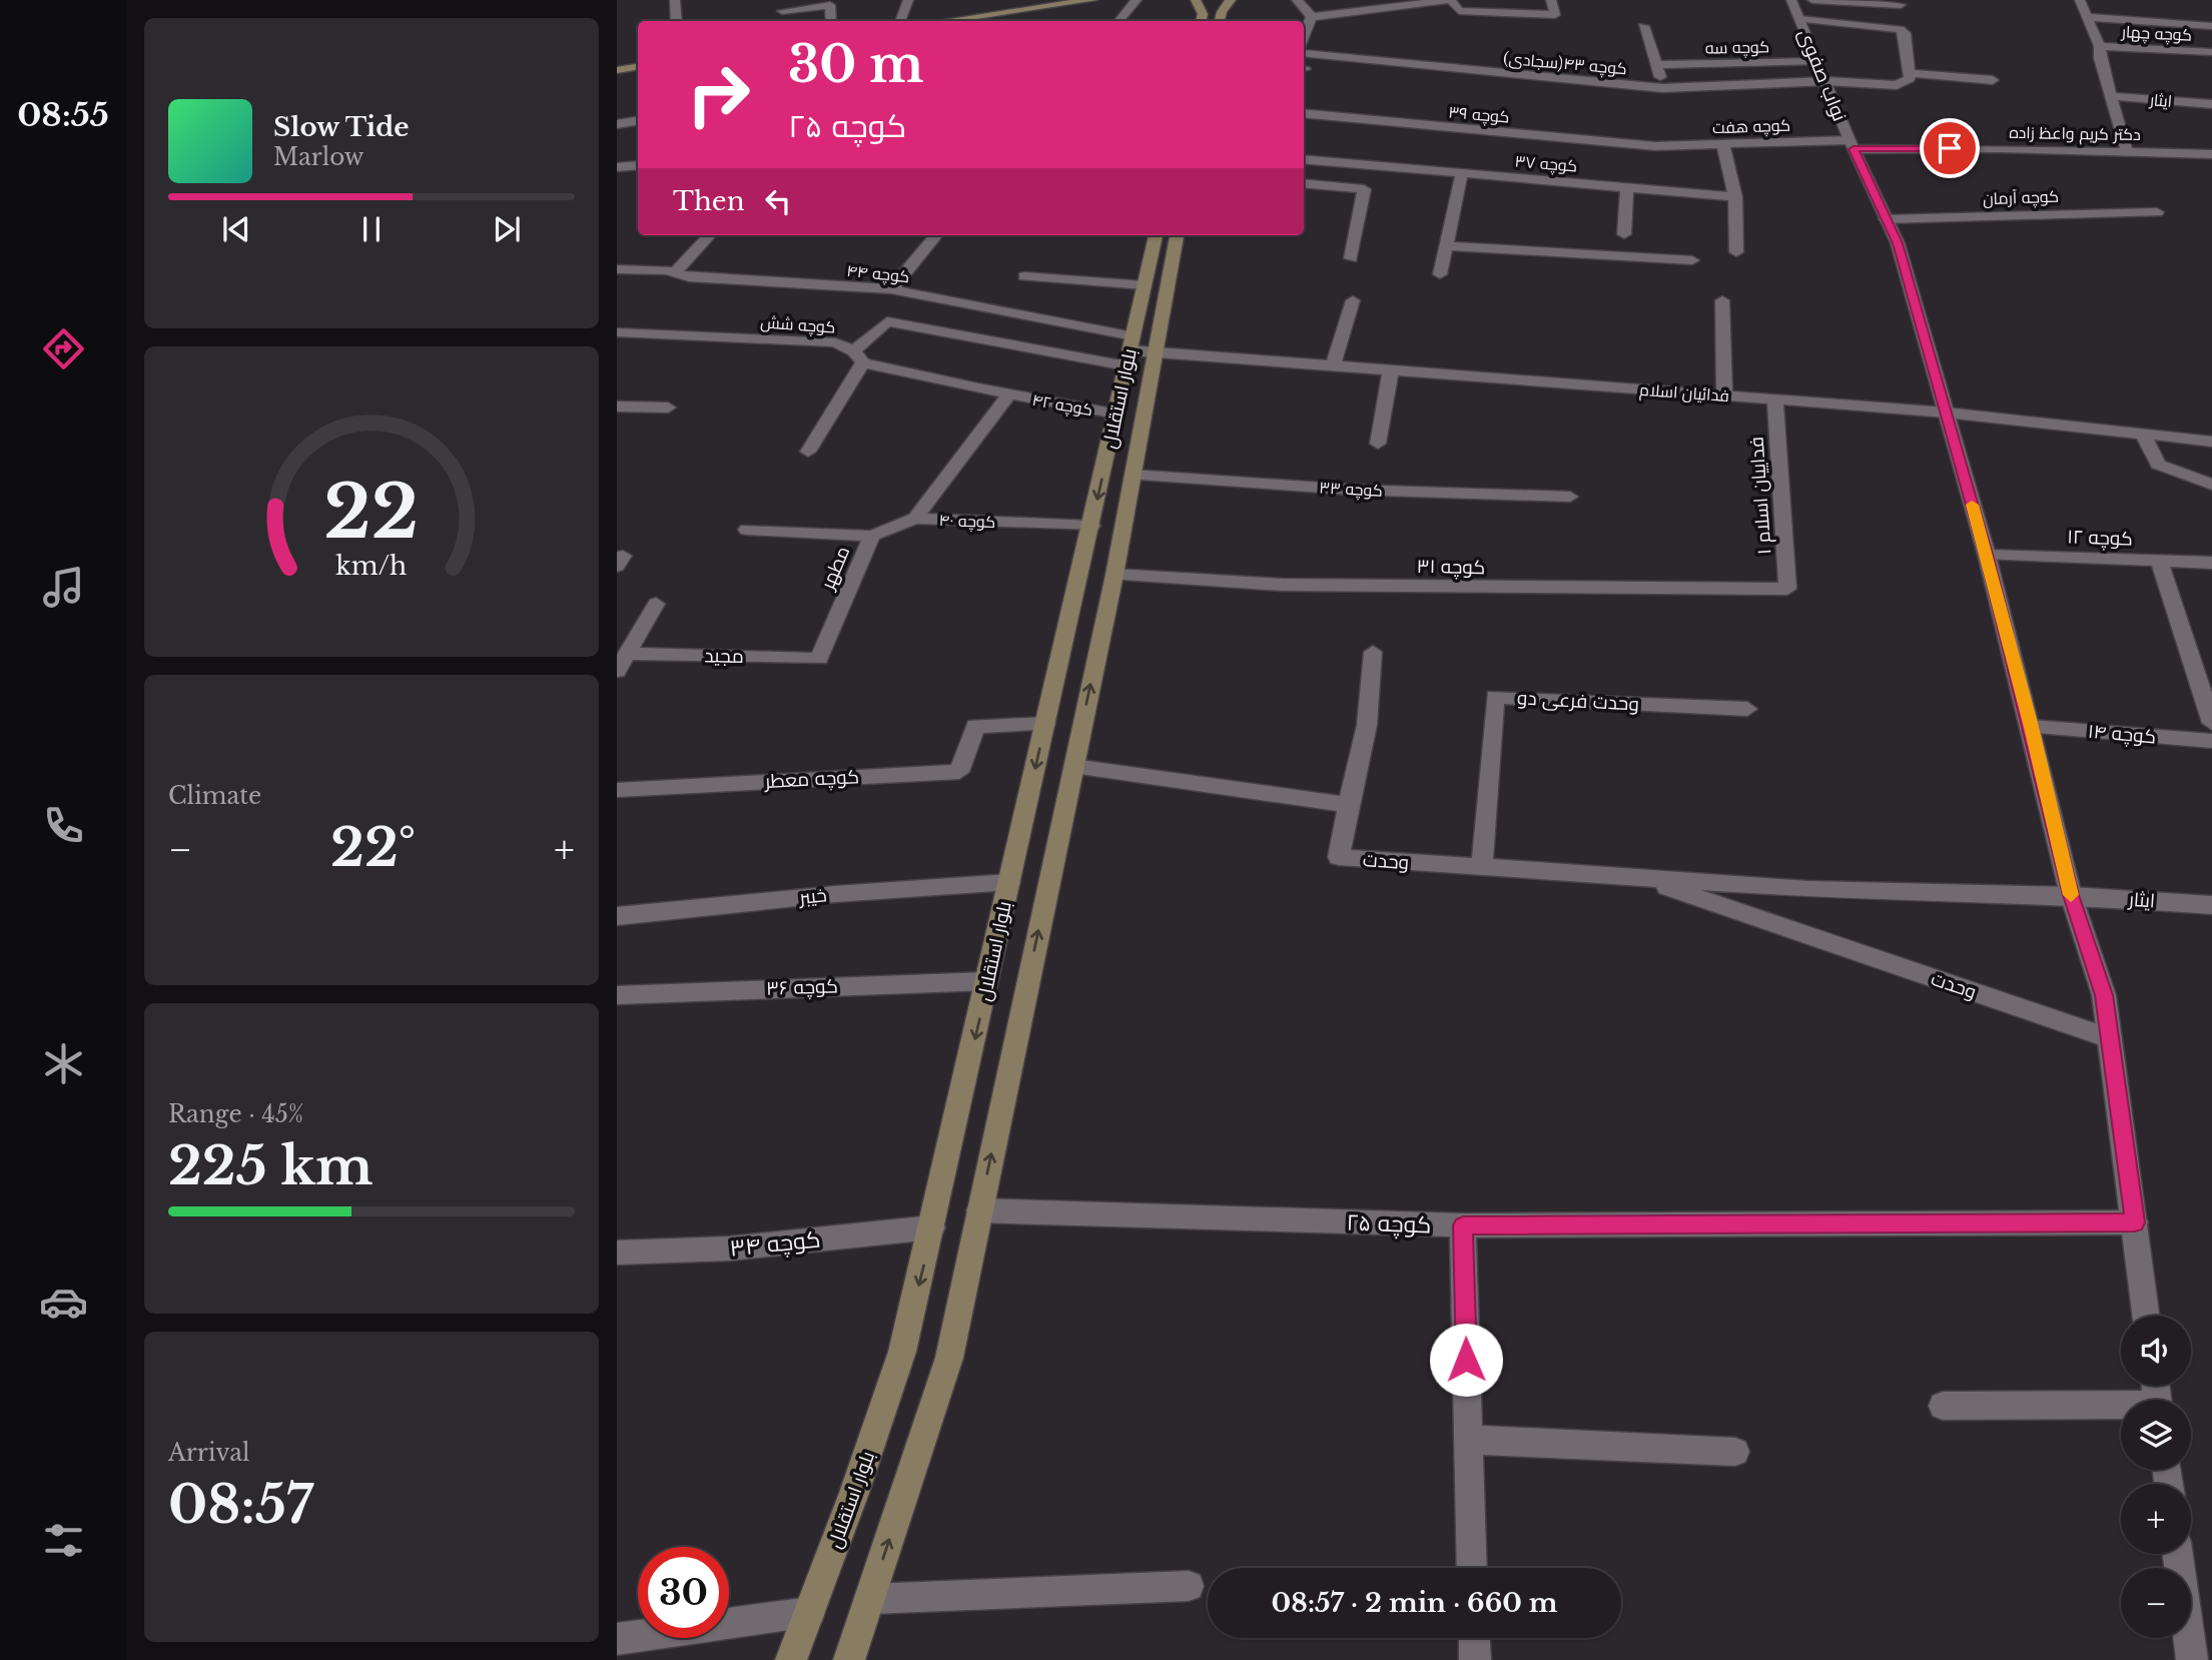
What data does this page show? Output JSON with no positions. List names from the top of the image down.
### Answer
{
  "streets": {
    "main road": ["بلوار استقلال"],
    "street": [
      "کوچه چهار",
      "کوچه سه",
      "کوچه ۴۳(سجادی)",
      "نواب صفوی",
      "ایثار",
      "کوچه ۳۹",
      "کوچه هفت",
      "دکتر کریم واعظ زاده",
      "کوچه ۳۷",
      "کوچه آرمان",
      "کوچه ۴۴",
      "کوچه شش",
      "فدائیان اسلام",
      "کوچه ۴۲",
      "کوچه ۳۳",
      "فداییان اسلام ۱",
      "کوچه ۴۰",
      "کوچه ۱۲",
      "کوچه ۳۱",
      "مطهر",
      "مجید",
      "وحدت فرعی دو",
      "کوچه ۱۴",
      "کوچه معطر",
      "وحدت",
      "خیبر",
      "کوچه ۳۶",
      "کوچه ۲۵",
      "کوچه ۳۴"
    ]
  },
  "crossings": [
    ["کوچه سه", "نواب صفوی"],
    ["کوچه ۴۳(سجادی)", "نواب صفوی"],
    ["نواب صفوی", "ایثار"],
    ["نواب صفوی", "کوچه هفت"],
    ["نواب صفوی", "دکتر کریم واعظ زاده"],
    ["نواب صفوی", "کوچه آرمان"],
    ["نواب صفوی", "فدائیان اسلام"],
    ["نواب صفوی", "کوچه ۱۲"],
    ["نواب صفوی", "کوچه ۱۴"],
    ["نواب صفوی", "وحدت"],
    ["نواب صفوی", "کوچه ۲۵"],
    ["ایثار", "وحدت"],
    ["کوچه ۳۹", "کوچه هفت"],
    ["کوچه هفت", "دکتر کریم واعظ زاده"],
    ["کوچه ۴۴", "فدائیان اسلام"],
    ["کوچه ۴۴", "بلوار استقلال"],
    ["کوچه شش", "کوچه ۴۲"],
    ["کوچه شش", "کوچه ۴۰"],
    ["فدائیان اسلام", "بلوار استقلال"],
    ["فدائیان اسلام", "فداییان اسلام ۱"],
    ["بلوار استقلال", "کوچه ۴۲"],
    ["بلوار استقلال", "کوچه ۳۳"],
    ["بلوار استقلال", "کوچه ۴۰"],
    ["بلوار استقلال", "کوچه ۳۱"],
    ["بلوار استقلال", "کوچه معطر"],
    ["بلوار استقلال", "خیبر"],
    ["بلوار استقلال", "کوچه ۳۶"],
    ["بلوار استقلال", "کوچه ۲۵"],
    ["بلوار استقلال", "کوچه ۳۴"],
    ["کوچه ۴۲", "کوچه ۴۰"],
    ["فداییان اسلام ۱", "کوچه ۳۱"],
    ["کوچه ۴۰", "مطهر"],
    ["مطهر", "مجید"],
    ["وحدت فرعی دو", "وحدت"]
  ],
  "page": {
    "tabs": "08:55",
    "turn": ["30 m", "کوچه ۲۵"],
    "song": ["Slow Tide", "Marlow"],
    "then": "Then",
    "tile": [
      "Climate",
      ["Range · 45%", "225 km"],
      ["Arrival", "08:57"]
    ],
    "heat": ["−", "22°", "+"],
    "map_buttons": ["+", "−"],
    "limit": "30",
    "trip": "08:57 · 2 min · 660 m",
    "gauge": ["22", "km/h"]
  }
}
